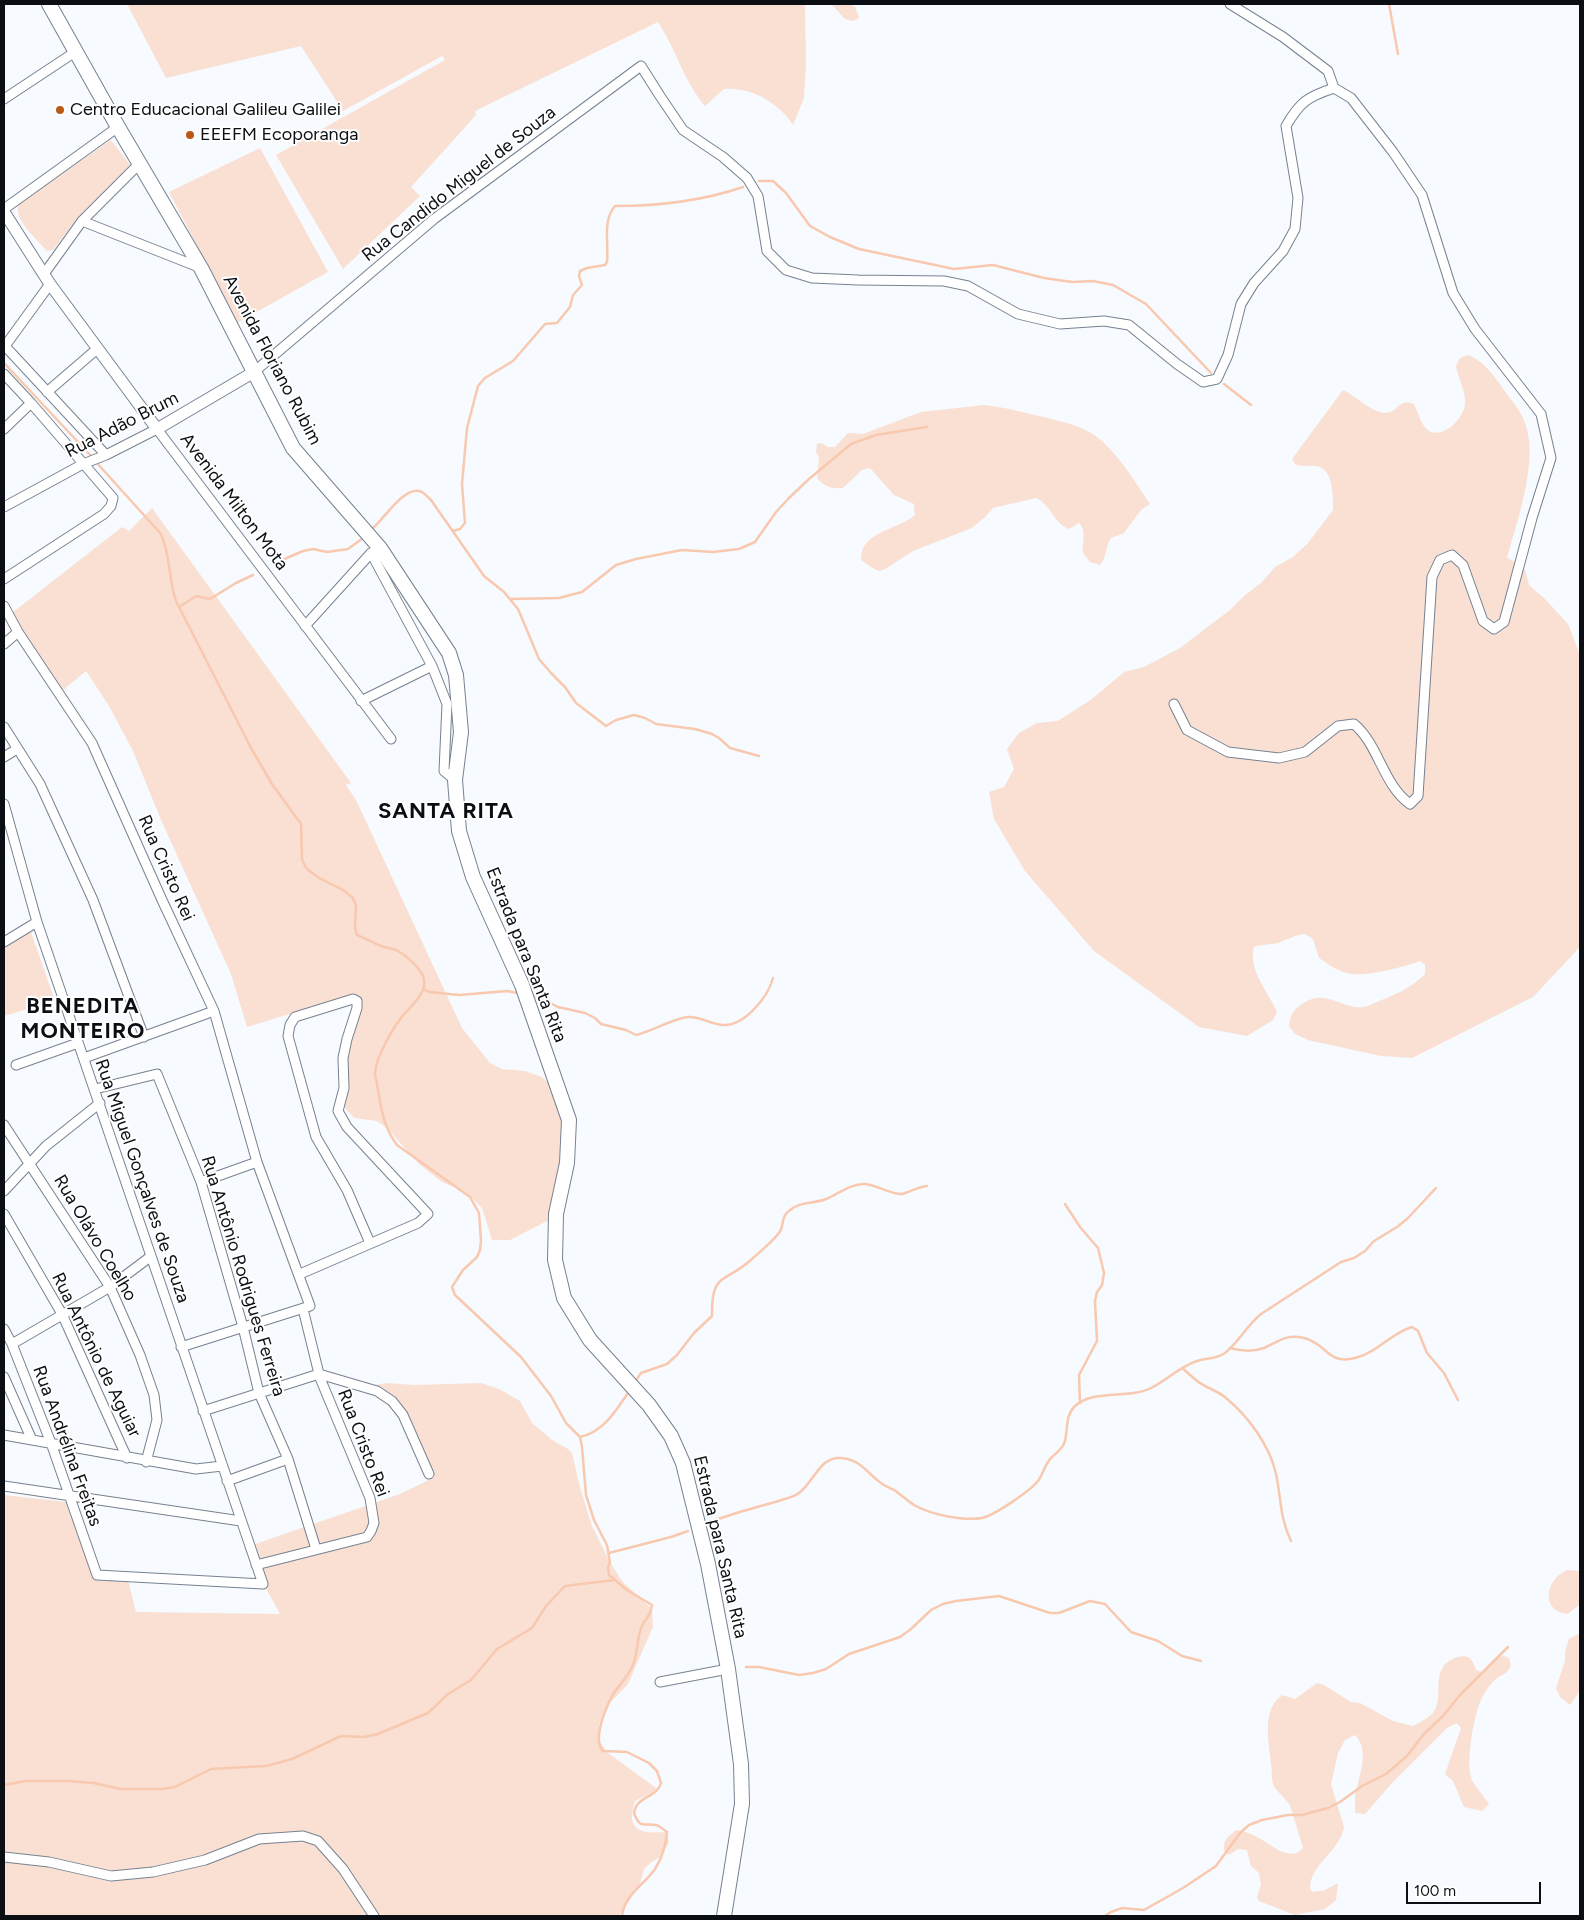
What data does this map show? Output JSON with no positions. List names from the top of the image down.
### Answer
{
  "streets": {
    "main road": ["Avenida Floriano Rubim", "Estrada para Santa Rita"],
    "street": [
      "Rua Candido Miguel de Souza",
      "Rua Adão Brum",
      "Avenida Milton Mota",
      "Rua Cristo Rei",
      "Rua Miguel Gonçalves de Souza",
      "Rua Olávo Coelho",
      "Rua Antônio Rodrigues Ferreira",
      "Rua Antônio de Aguiar",
      "Rua Andrélina Freitas"
    ]
  },
  "crossings": [
    ["Rua Candido Miguel de Souza", "Avenida Floriano Rubim"],
    ["Rua Candido Miguel de Souza", "Rua Adão Brum"],
    ["Avenida Floriano Rubim", "Rua Adão Brum"],
    ["Avenida Floriano Rubim", "Estrada para Santa Rita"],
    ["Rua Adão Brum", "Avenida Milton Mota"],
    ["Rua Cristo Rei", "Rua Miguel Gonçalves de Souza"],
    ["Rua Cristo Rei", "Rua Antônio Rodrigues Ferreira"],
    ["Rua Miguel Gonçalves de Souza", "Rua Antônio Rodrigues Ferreira"],
    ["Rua Miguel Gonçalves de Souza", "Rua Andrélina Freitas"]
  ],
  "districts": ["SANTA RITA", "BENEDITA MONTEIRO"],
  "places": ["Centro Educacional Galileu Galilei", "EEEFM Ecoporanga"],
  "scale_bar": "100 m"
}
